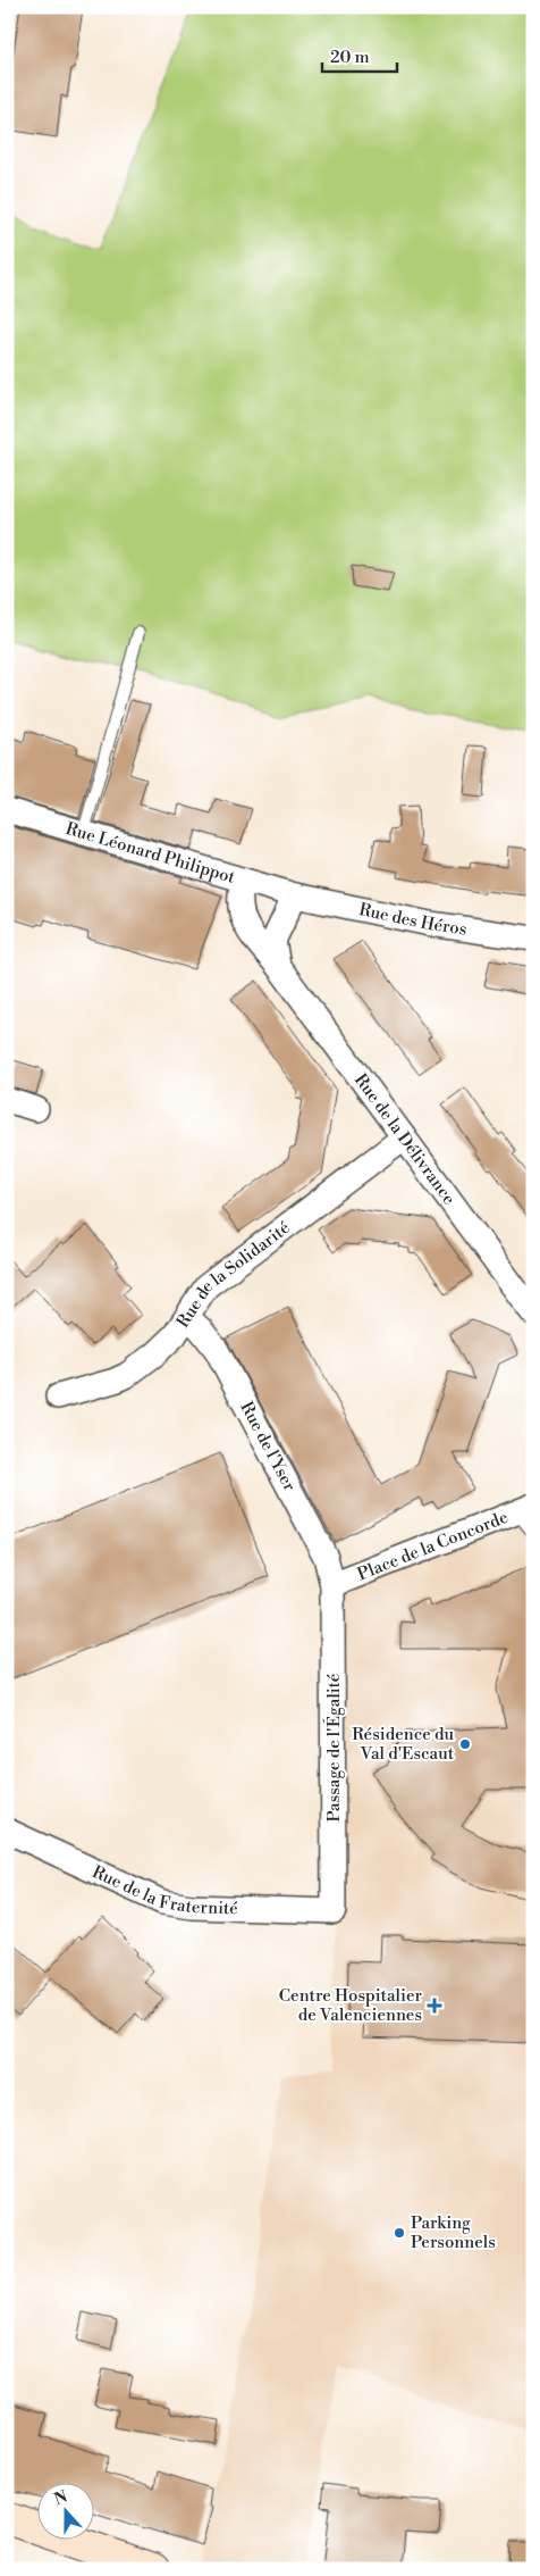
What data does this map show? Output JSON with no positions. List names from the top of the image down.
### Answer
{
  "streets": {
    "street": [
      "Rue Léonard Philippot",
      "Rue des Héros",
      "Rue de la Délivrance",
      "Rue de la Solidarité",
      "Rue de l'Yser",
      "Place de la Concorde",
      "Passage de l'Égalité",
      "Rue de la Fraternité"
    ]
  },
  "crossings": [
    ["Rue Léonard Philippot", "Rue des Héros"],
    ["Rue Léonard Philippot", "Rue de la Délivrance"],
    ["Rue des Héros", "Rue de la Délivrance"],
    ["Rue de la Délivrance", "Rue de la Solidarité"],
    ["Rue de la Solidarité", "Rue de l'Yser"],
    ["Rue de l'Yser", "Place de la Concorde"],
    ["Rue de l'Yser", "Passage de l'Égalité"],
    ["Place de la Concorde", "Passage de l'Égalité"],
    ["Passage de l'Égalité", "Rue de la Fraternité"]
  ],
  "places": {
    "other": ["Résidence du Val d'Escaut", "Parking Personnels"],
    "health": ["Centre Hospitalier de Valenciennes"]
  },
  "scale_bar": "20 m",
  "north": "top"
}
